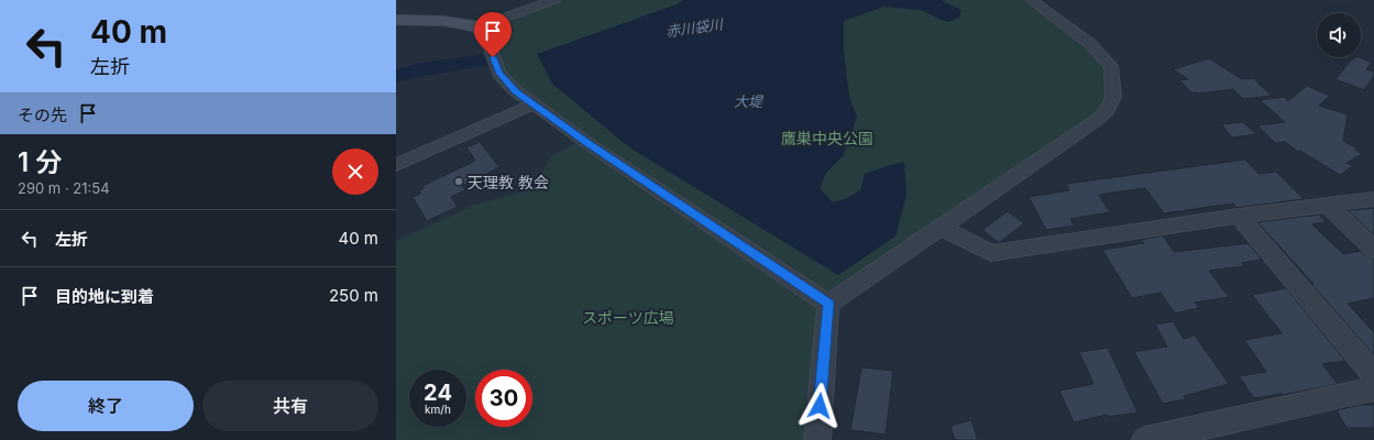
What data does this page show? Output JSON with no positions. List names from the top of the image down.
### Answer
{
  "water": ["赤川袋川", "大堤"],
  "parks": ["鷹巣中央公園", "スポーツ広場"],
  "places": ["天理教 教会"],
  "page": {
    "turn": ["40 m", "左折"],
    "then": "その先",
    "heading": ["1 分", "290 m · 21:54"],
    "list": [
      {
        "name": "左折",
        "value": "40 m"
      },
      {
        "name": "目的地に到着",
        "value": "250 m"
      }
    ],
    "speed": "24 km/h",
    "limit": "30",
    "buttons": ["終了", "共有"]
  }
}
